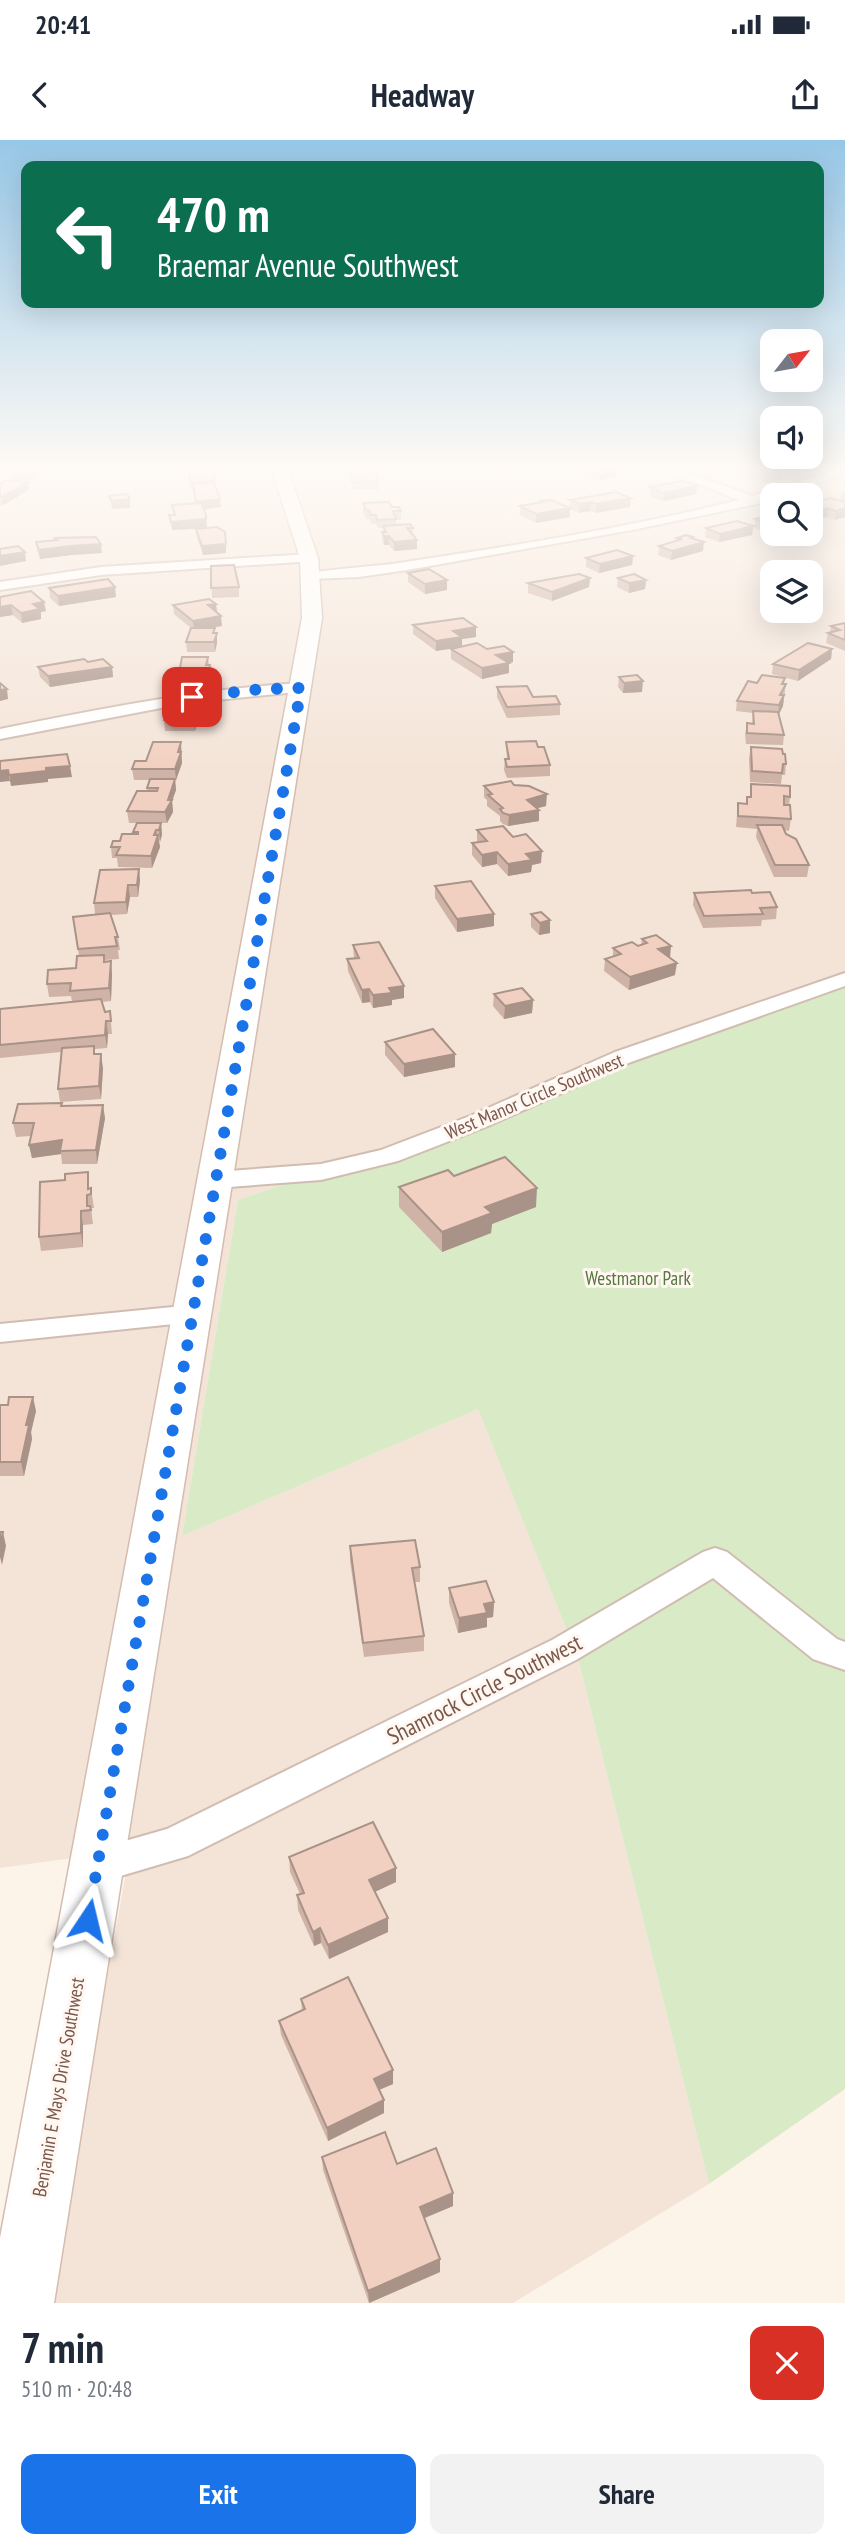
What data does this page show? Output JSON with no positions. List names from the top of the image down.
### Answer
{
  "streets": {
    "street": ["West Manor Circle Southwest", "Shamrock Circle Southwest", "Benjamin E Mays Drive Southwest"]
  },
  "crossings": [
    ["West Manor Circle Southwest", "Benjamin E Mays Drive Southwest"],
    ["Shamrock Circle Southwest", "Benjamin E Mays Drive Southwest"]
  ],
  "parks": ["Westmanor Park"],
  "north": "top right",
  "page": {
    "status": "20:41",
    "header": "Headway",
    "turn": ["470 m", "Braemar Avenue Southwest"],
    "heading": ["7 min", "510 m · 20:48"],
    "buttons": ["Exit", "Share"]
  }
}
